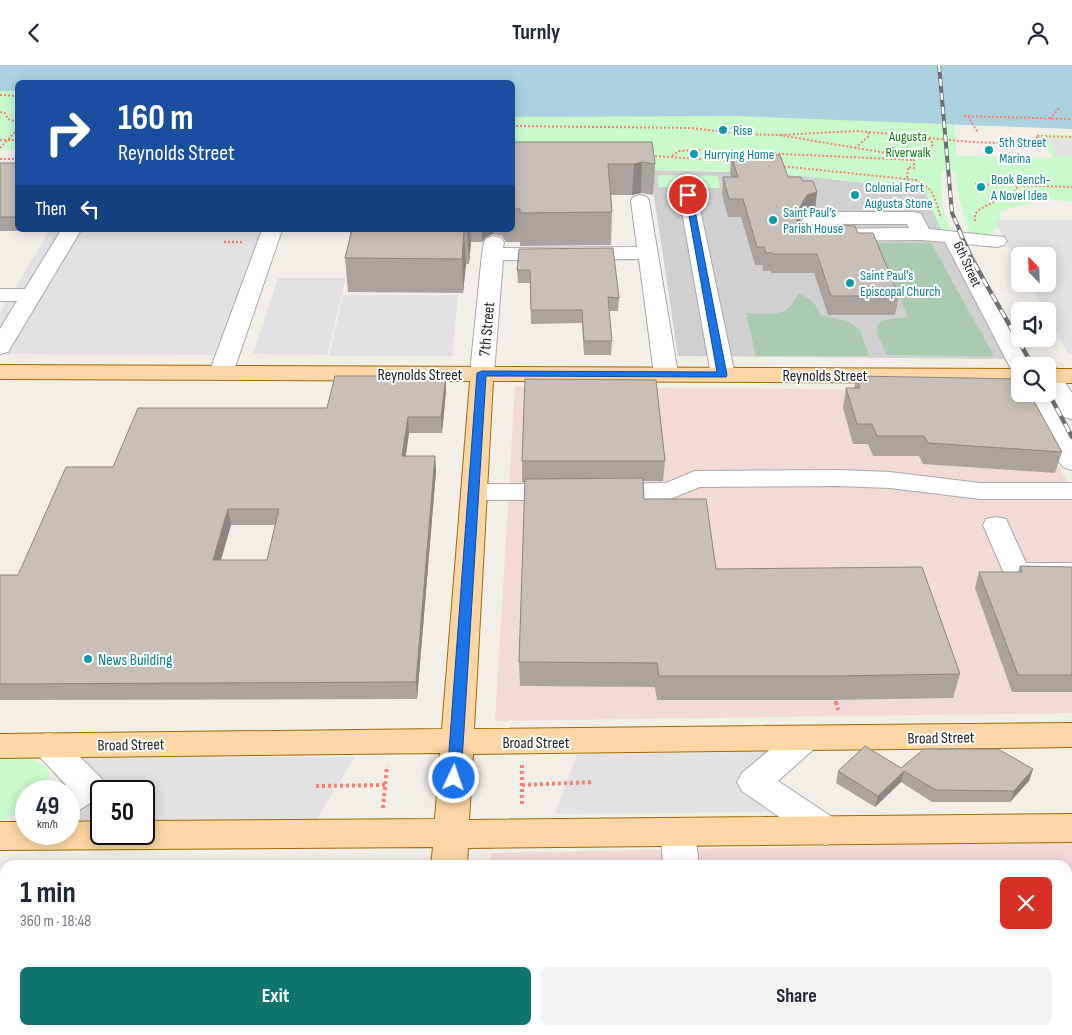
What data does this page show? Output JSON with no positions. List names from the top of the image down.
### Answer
{
  "streets": {
    "main road": ["7th Street", "Reynolds Street", "Broad Street"],
    "street": ["6th Street"]
  },
  "crossings": [
    ["7th Street", "Reynolds Street"],
    ["7th Street", "Broad Street"]
  ],
  "parks": ["Augusta Riverwalk"],
  "places": [
    "Rise",
    "5th Street Marina",
    "Hurrying Home",
    "Book Bench- A Novel Idea",
    "Colonial Fort Augusta Stone",
    "Saint Paul’s Parish House",
    "Saint Paul's Episcopal Church",
    "News Building"
  ],
  "north": "top left",
  "page": {
    "header": "Turnly",
    "turn": ["160 m", "Reynolds Street"],
    "then": "Then",
    "speed": "49 km/h",
    "limit": "50",
    "heading": ["1 min", "360 m · 18:48"],
    "buttons": ["Exit", "Share"]
  }
}
